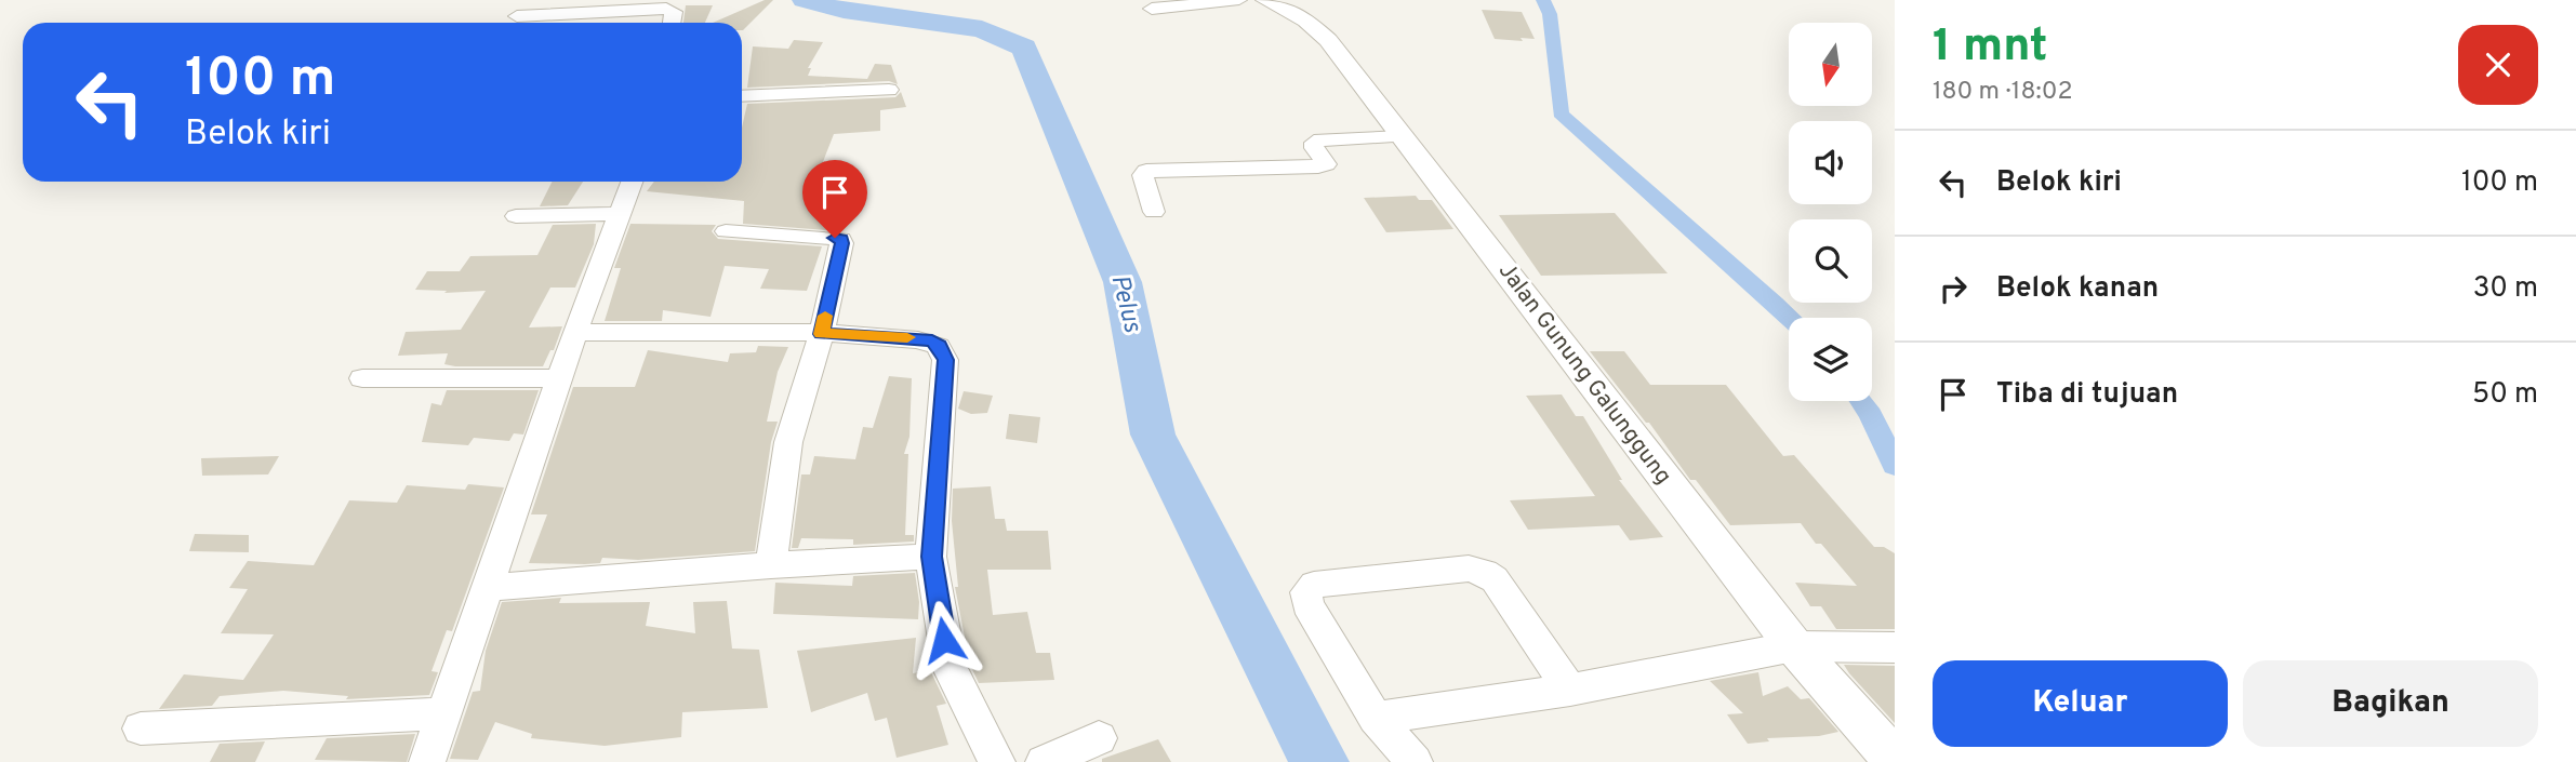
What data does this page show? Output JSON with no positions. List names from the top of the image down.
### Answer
{
  "streets": {
    "street": ["Jalan Gunung Galunggung"]
  },
  "water": ["Pelus"],
  "north": "bottom",
  "page": {
    "heading": ["1 mnt", "180 m · 18:02"],
    "turn": ["100 m", "Belok kiri"],
    "list": [
      {
        "name": "Belok kiri",
        "value": "100 m"
      },
      {
        "name": "Belok kanan",
        "value": "30 m"
      },
      {
        "name": "Tiba di tujuan",
        "value": "50 m"
      }
    ],
    "buttons": ["Keluar", "Bagikan"]
  }
}
